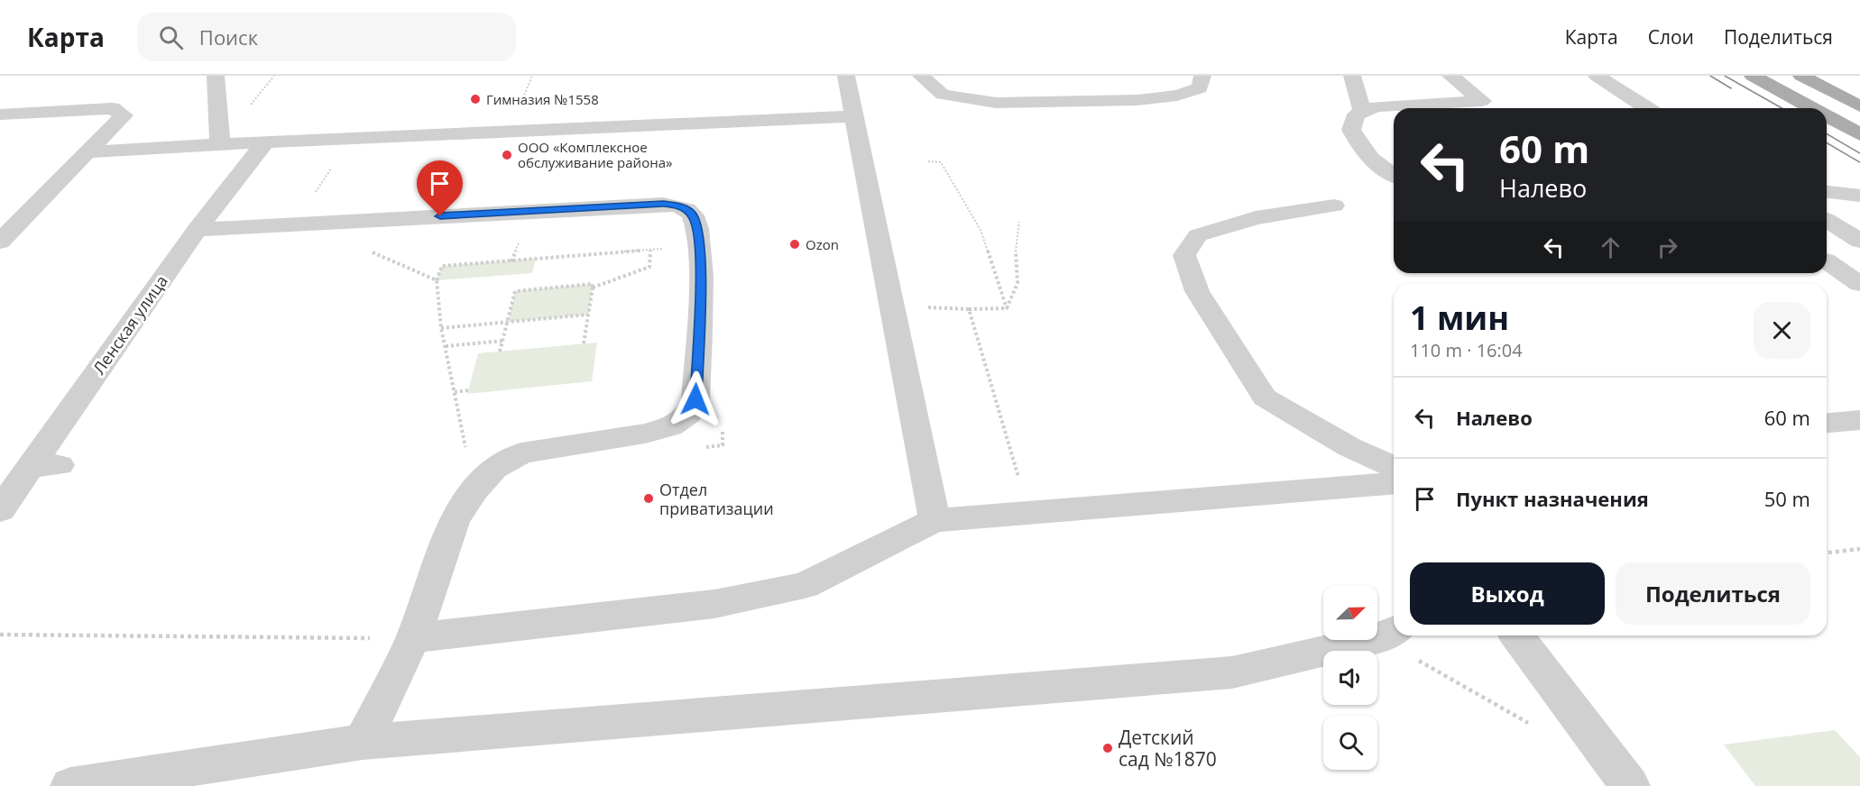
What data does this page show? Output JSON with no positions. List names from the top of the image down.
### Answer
{
  "streets": {
    "street": ["Ленская улица"]
  },
  "places": [
    "Гимназия №1558",
    "ООО «Комплексное обслуживание района»",
    "Ozon",
    "Отдел приватизации",
    "Детский сад №1870"
  ],
  "north": "top right",
  "page": {
    "header": "Карта",
    "search": "Поиск",
    "nav": ["Карта", "Слои", "Поделиться"],
    "turn": ["60 m", "Налево"],
    "heading": ["1 мин", "110 m · 16:04"],
    "list": [
      {
        "name": "Налево",
        "value": "60 m"
      },
      {
        "name": "Пункт назначения",
        "value": "50 m"
      }
    ],
    "buttons": ["Выход", "Поделиться"]
  }
}
